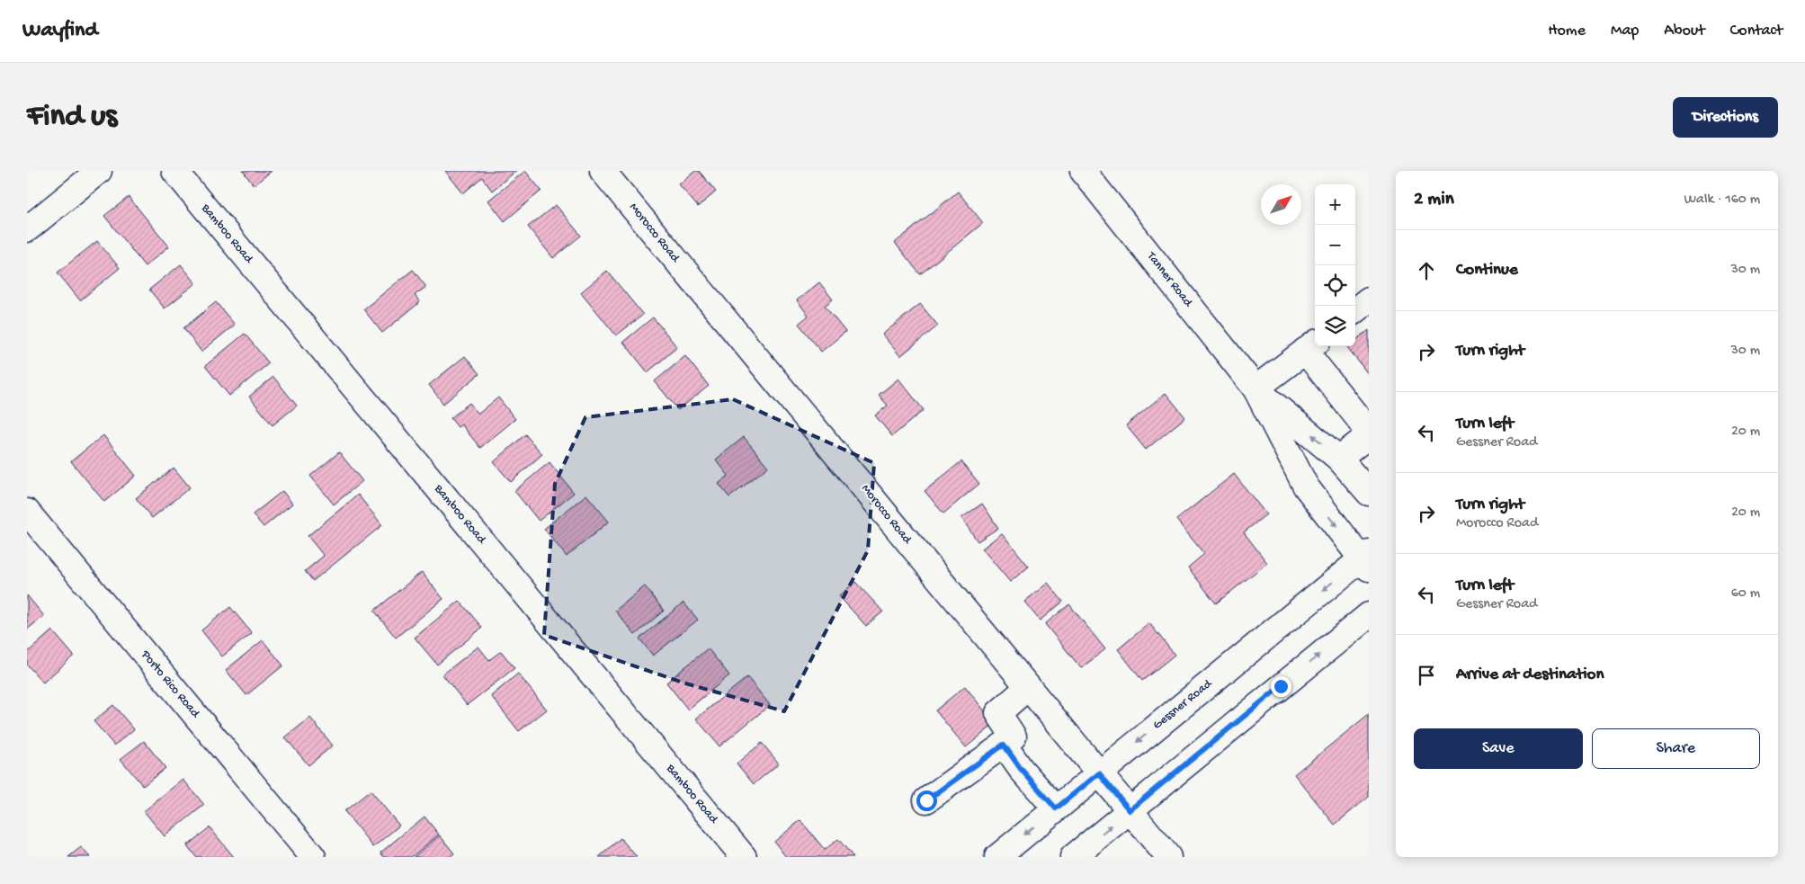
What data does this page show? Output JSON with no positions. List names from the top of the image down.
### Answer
{
  "streets": {
    "street": [
      "Morocco Road",
      "Bamboo Road",
      "Tanner Road",
      "Porto Rico Road",
      "Gessner Road"
    ]
  },
  "crossings": [
    ["Morocco Road", "Gessner Road"],
    ["Tanner Road", "Gessner Road"]
  ],
  "north": "top right",
  "page": {
    "header": "Wayfind",
    "nav": [
      "Home",
      "Map",
      "About",
      "Contact"
    ],
    "buttons": [
      "Directions",
      ["Save", "Share"]
    ],
    "title": "Find us",
    "heading": ["2 min", "Walk · 160 m"],
    "map_buttons": ["+", "−"],
    "list": [
      ["Continue", "30 m"],
      ["Turn right", "30 m"],
      ["Turn left", "Gessner Road", "20 m"],
      ["Turn right", "Morocco Road", "20 m"],
      ["Turn left", "Gessner Road", "60 m"],
      "Arrive at destination"
    ]
  }
}
